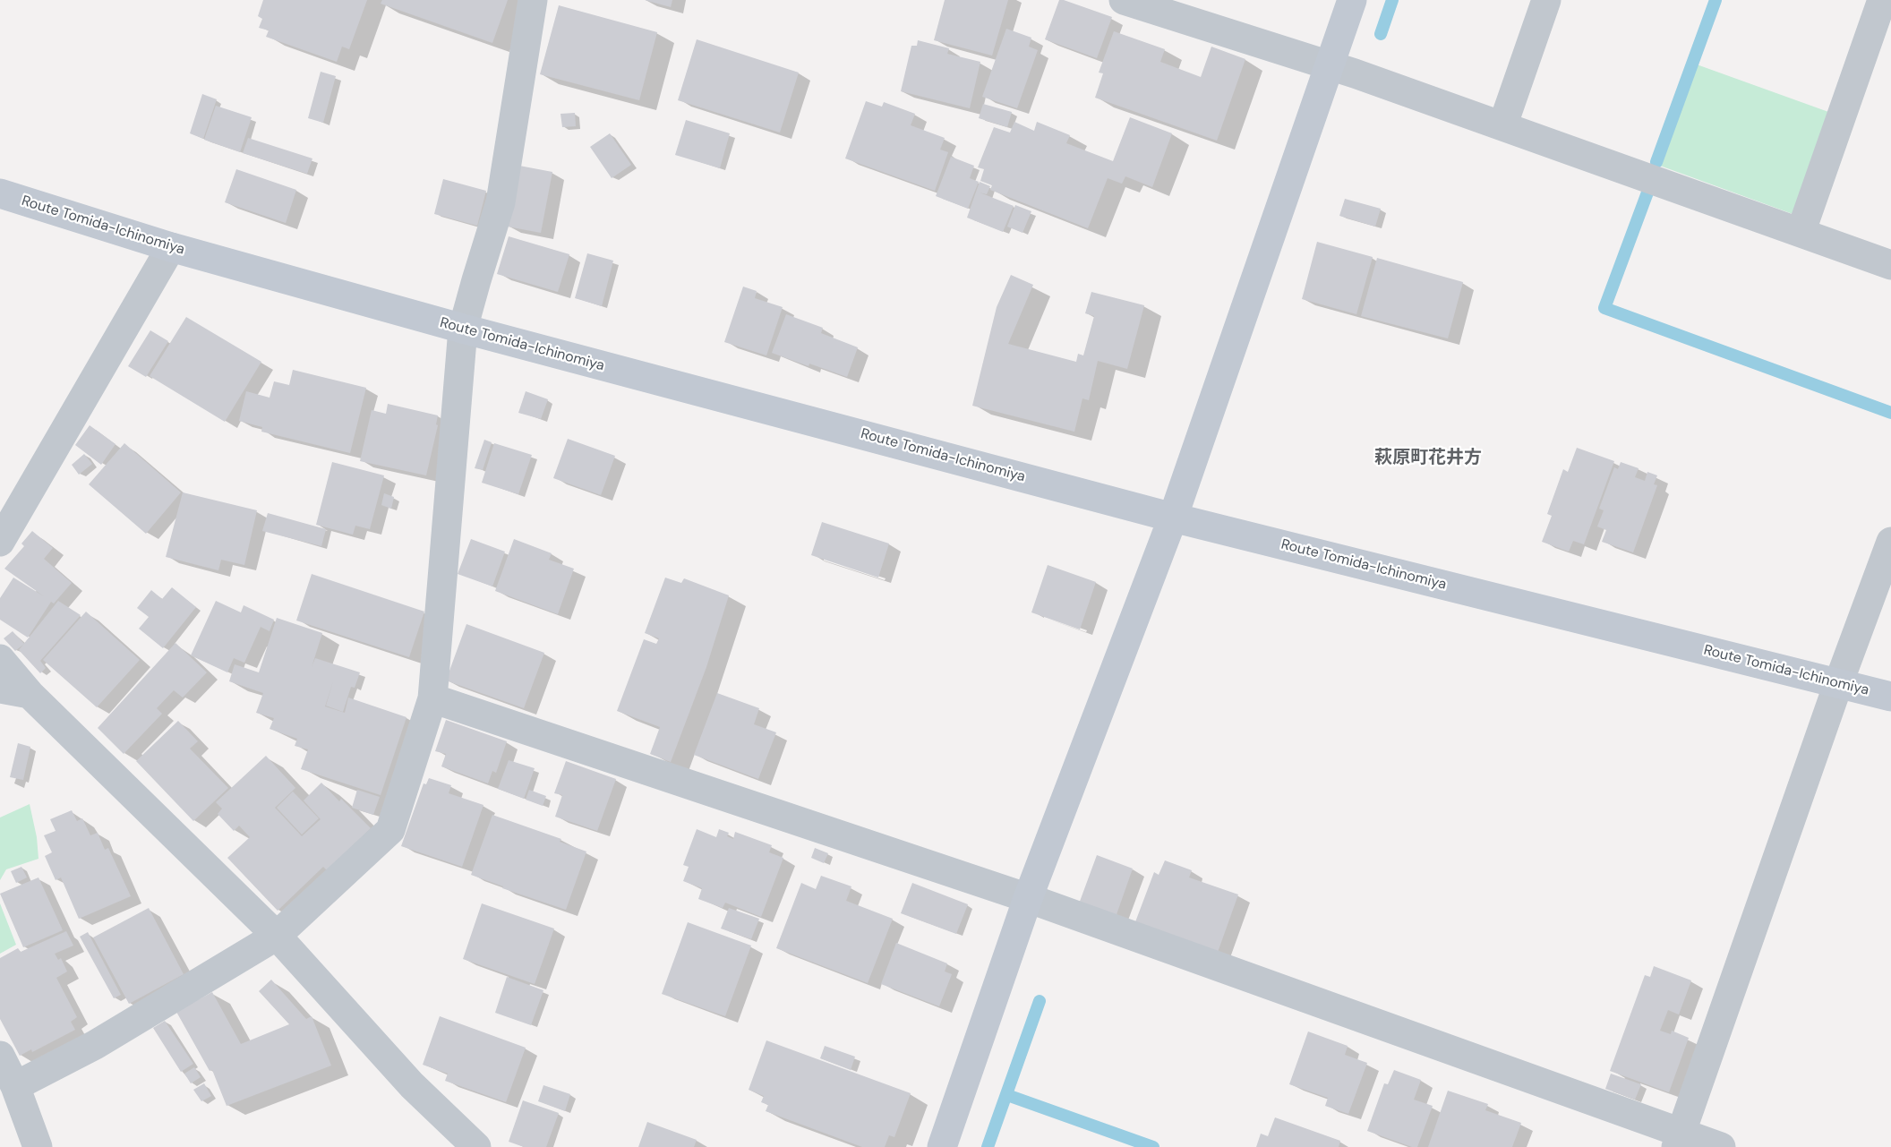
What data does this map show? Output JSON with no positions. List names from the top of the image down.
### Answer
{
  "streets": {
    "main road": ["Route Tomida-Ichinomiya"]
  },
  "districts": ["萩原町花井方"]
}
